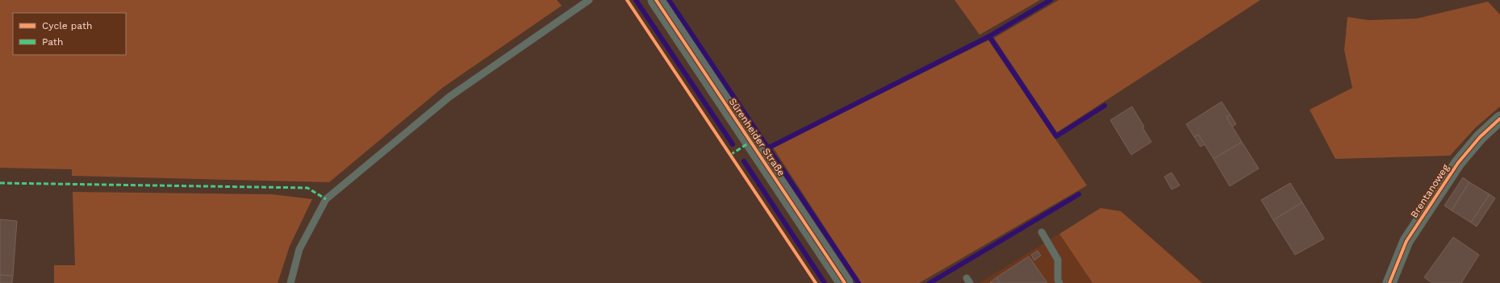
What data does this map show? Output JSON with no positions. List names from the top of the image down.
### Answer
{
  "streets": {
    "street": ["Sürenheider Straße", "Brentanoweg"]
  },
  "legend": ["Cycle path", "Path"]
}
